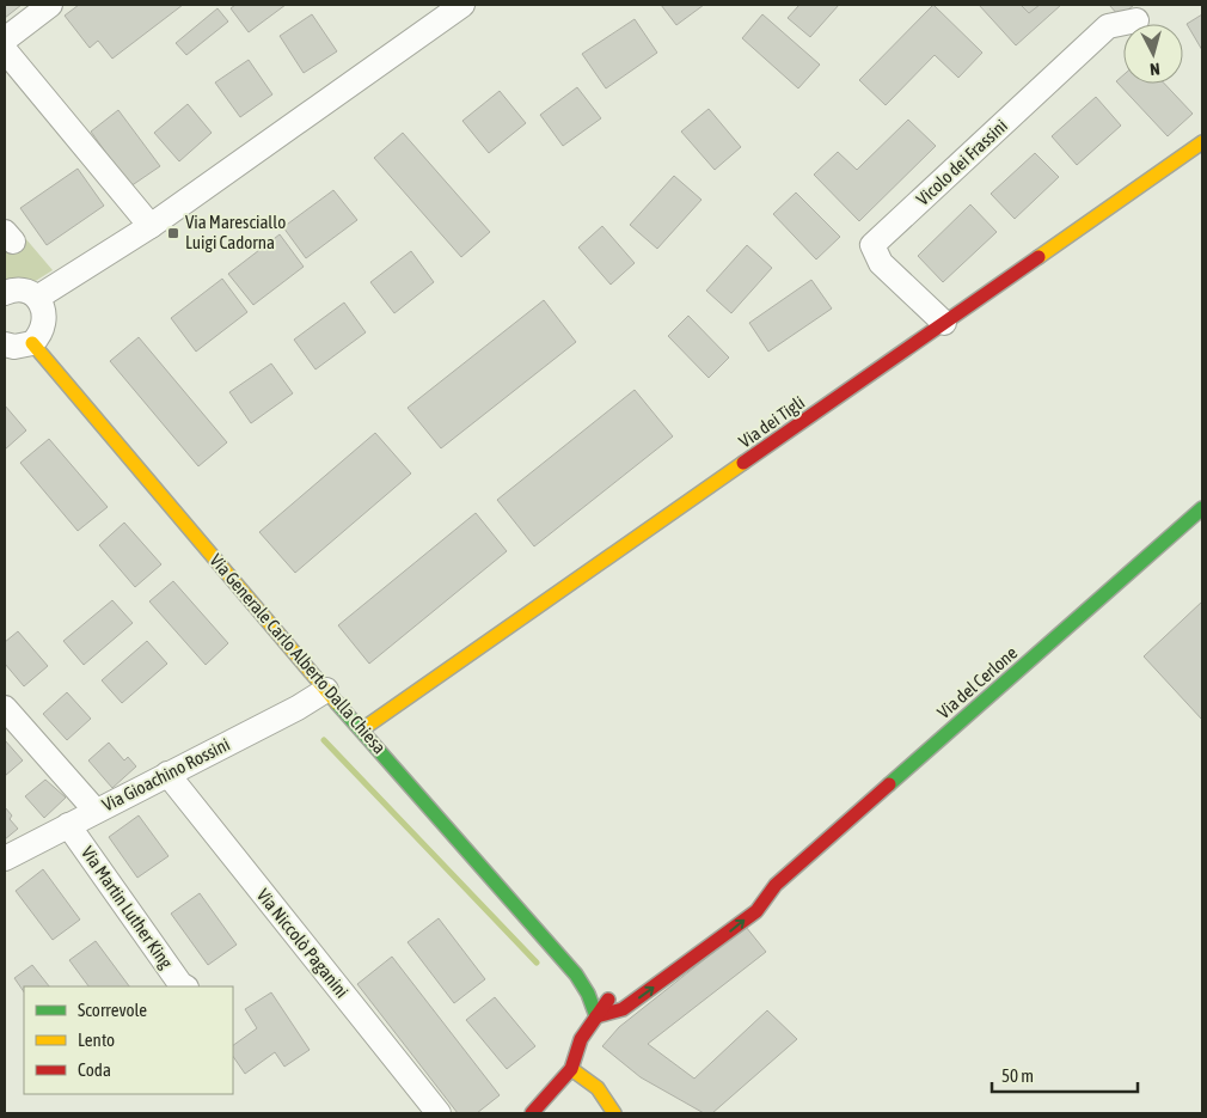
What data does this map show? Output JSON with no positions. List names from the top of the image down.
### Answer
{
  "streets": {
    "street": [
      "Vicolo dei Frassini",
      "Via dei Tigli",
      "Via Generale Carlo Alberto Dalla Chiesa",
      "Via del Cerlone",
      "Via Gioachino Rossini",
      "Via Martin Luther King",
      "Via Niccolò Paganini"
    ]
  },
  "crossings": [
    ["Vicolo dei Frassini", "Via dei Tigli"],
    ["Via dei Tigli", "Via Generale Carlo Alberto Dalla Chiesa"],
    ["Via Generale Carlo Alberto Dalla Chiesa", "Via del Cerlone"],
    ["Via Generale Carlo Alberto Dalla Chiesa", "Via Gioachino Rossini"],
    ["Via Gioachino Rossini", "Via Martin Luther King"],
    ["Via Gioachino Rossini", "Via Niccolò Paganini"]
  ],
  "places": {
    "transit": ["Via Maresciallo Luigi Cadorna"]
  },
  "legend": ["Scorrevole", "Lento", "Coda"],
  "scale_bar": "50 m",
  "north": "bottom"
}
